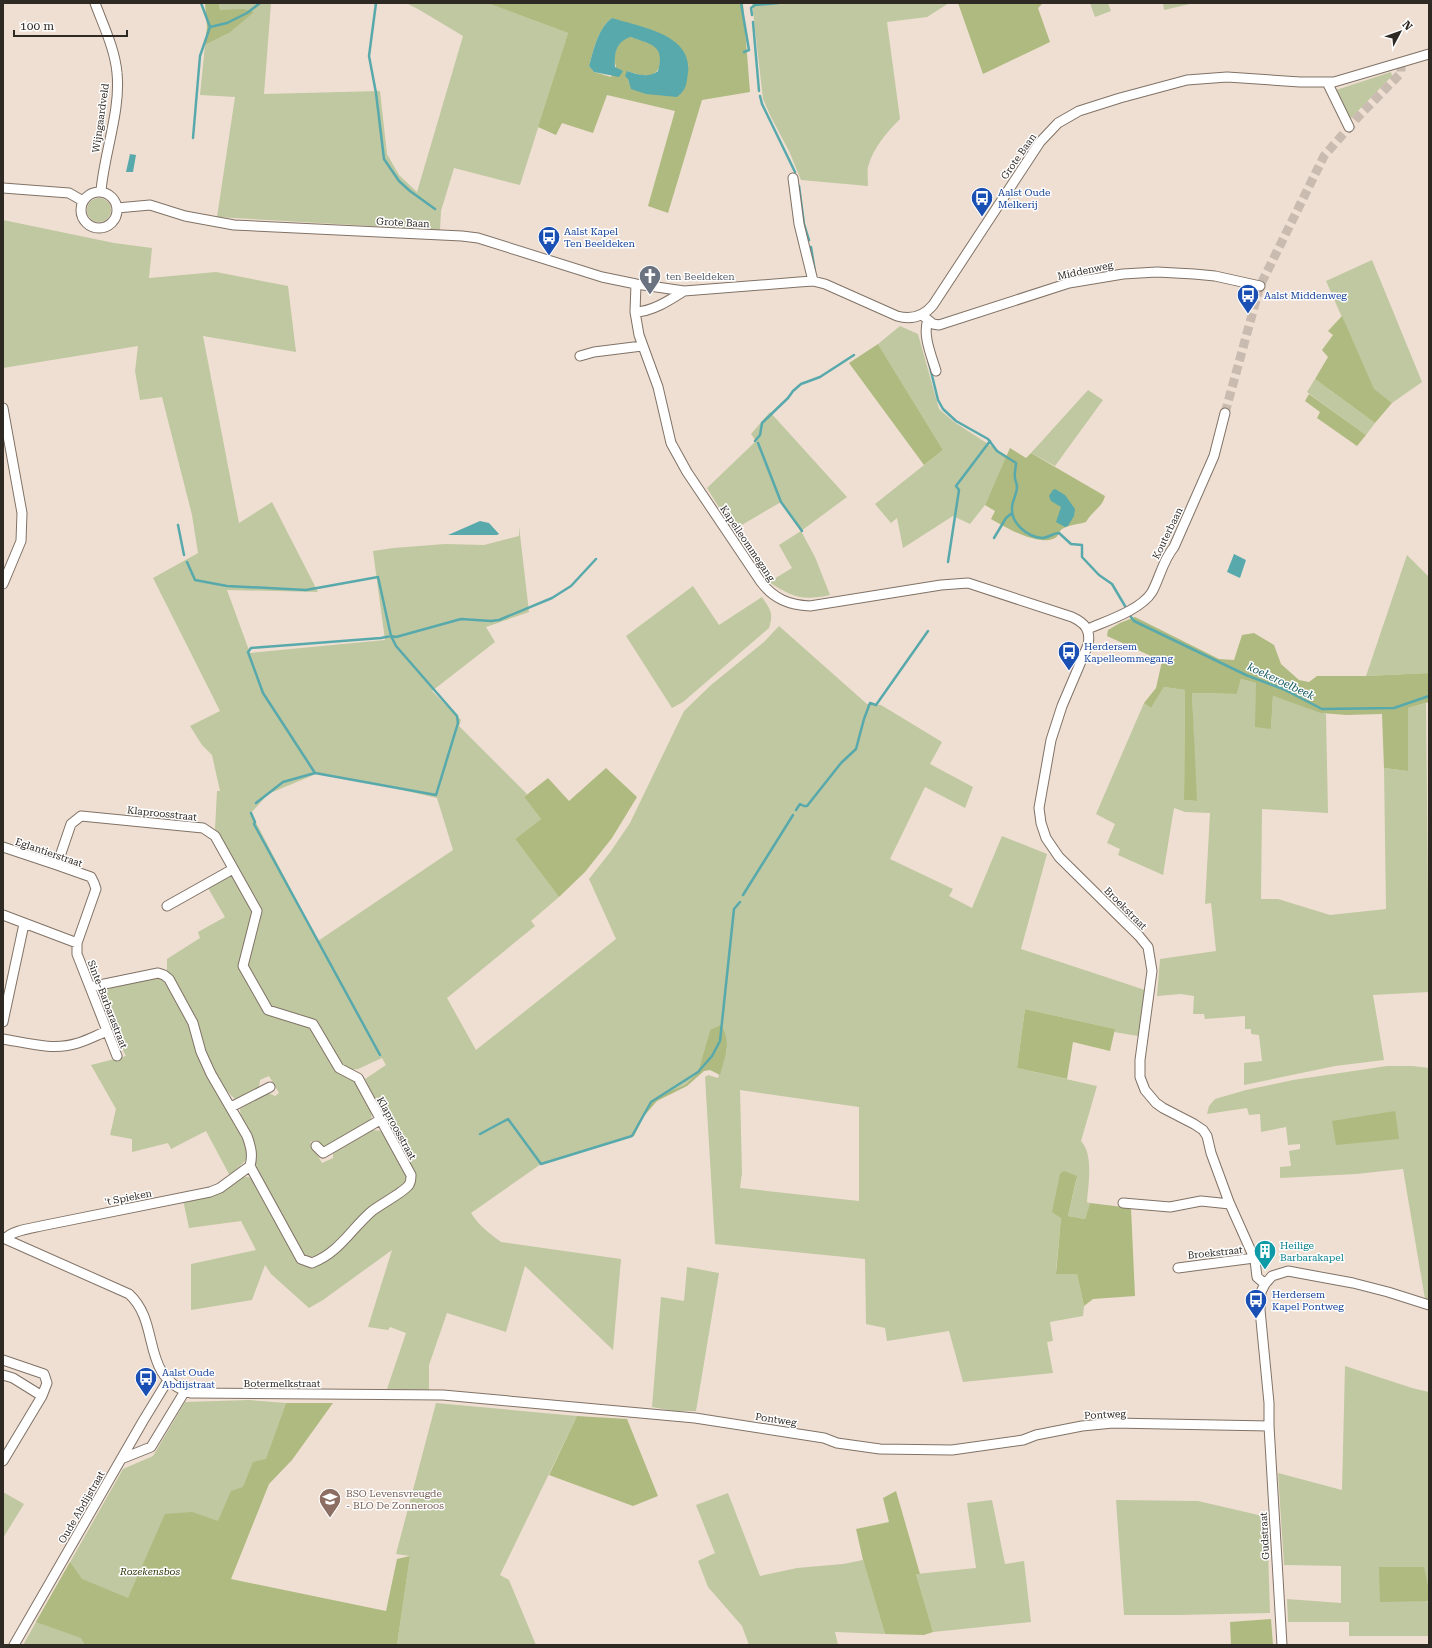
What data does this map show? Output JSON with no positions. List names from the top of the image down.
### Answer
{
  "streets": {
    "street": [
      "Wijngaardveld",
      "Grote Baan",
      "Middenweg",
      "Kouterbaan",
      "Kapelleommegang",
      "Klaproosstraat",
      "Eglantierstraat",
      "Broekstraat",
      "Sinte-Barbarastraat",
      "'t Spieken",
      "Botermelkstraat",
      "Pontweg",
      "Oude Abdijstraat",
      "Gudstraat"
    ]
  },
  "crossings": [
    ["Wijngaardveld", "Grote Baan"],
    ["Grote Baan", "Middenweg"],
    ["Grote Baan", "Kapelleommegang"],
    ["Kouterbaan", "Kapelleommegang"],
    ["Kouterbaan", "Broekstraat"],
    ["Kapelleommegang", "Broekstraat"],
    ["Klaproosstraat", "Eglantierstraat"],
    ["Klaproosstraat", "'t Spieken"],
    ["Eglantierstraat", "Sinte-Barbarastraat"],
    ["'t Spieken", "Botermelkstraat"],
    ["Botermelkstraat", "Pontweg"],
    ["Botermelkstraat", "Oude Abdijstraat"],
    ["Pontweg", "Gudstraat"]
  ],
  "water": ["koekeroelbeek"],
  "parks": ["Rozekensbos"],
  "places": {
    "bus stop": [
      "Aalst Oude Melkerij",
      "Aalst Kapel Ten Beeldeken",
      "Aalst Middenweg",
      "Herdersem Kapelleommegang",
      "Herdersem Kapel Pontweg",
      "Aalst Oude Abdijstraat"
    ],
    "church": ["ten Beeldeken"],
    "building": ["Heilige Barbarakapel"],
    "school or university": ["BSO Levensvreugde - BLO De Zonneroos"]
  },
  "scale_bar": "100 m",
  "north": "top right"
}
